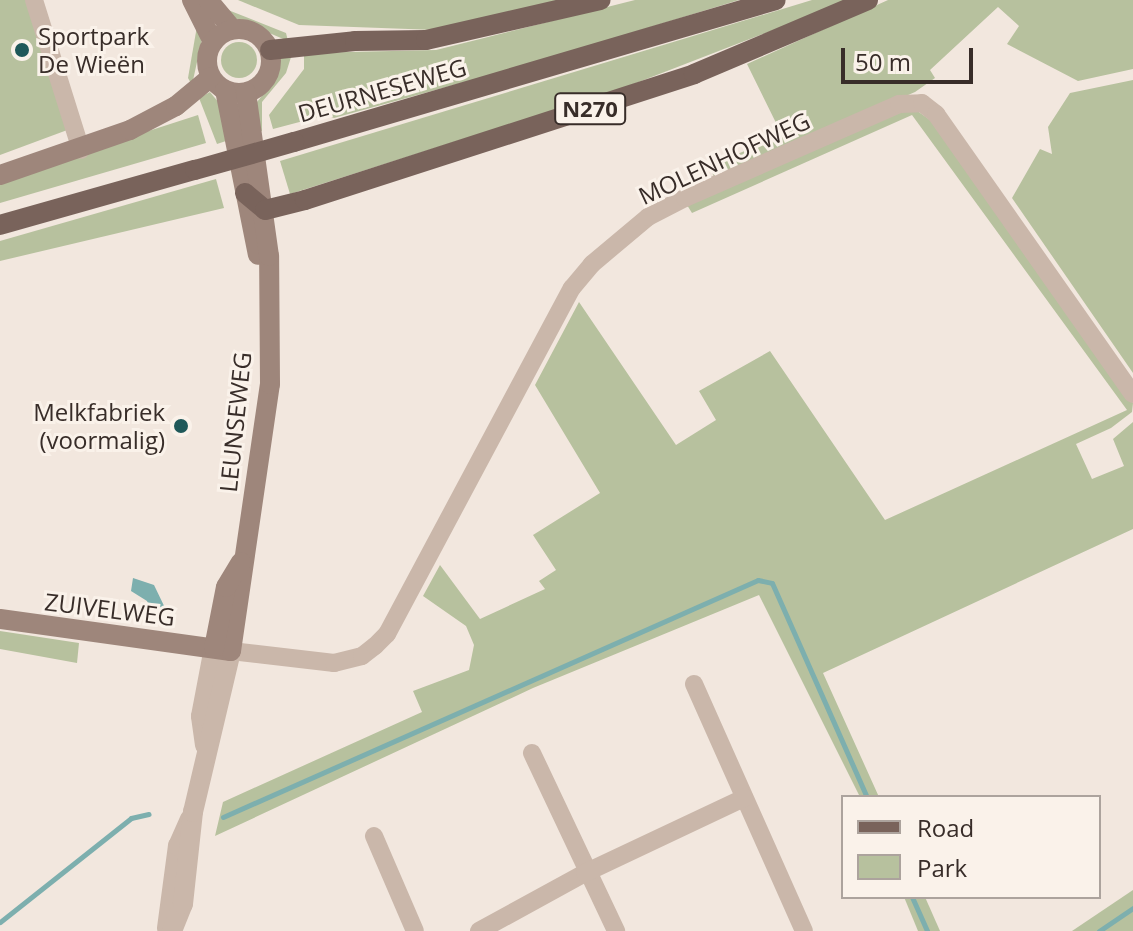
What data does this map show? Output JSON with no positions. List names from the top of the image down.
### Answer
{
  "streets": {
    "main road": [
      "DEURNESEWEG",
      "N270",
      "LEUNSEWEG",
      "ZUIVELWEG"
    ],
    "street": ["MOLENHOFWEG"]
  },
  "crossings": [
    ["N270", "LEUNSEWEG"],
    ["MOLENHOFWEG", "LEUNSEWEG"],
    ["MOLENHOFWEG", "ZUIVELWEG"],
    ["LEUNSEWEG", "ZUIVELWEG"]
  ],
  "places": ["Sportpark De Wieën", "Melkfabriek (voormalig)"],
  "legend": ["Road", "Park"],
  "scale_bar": "50 m"
}
